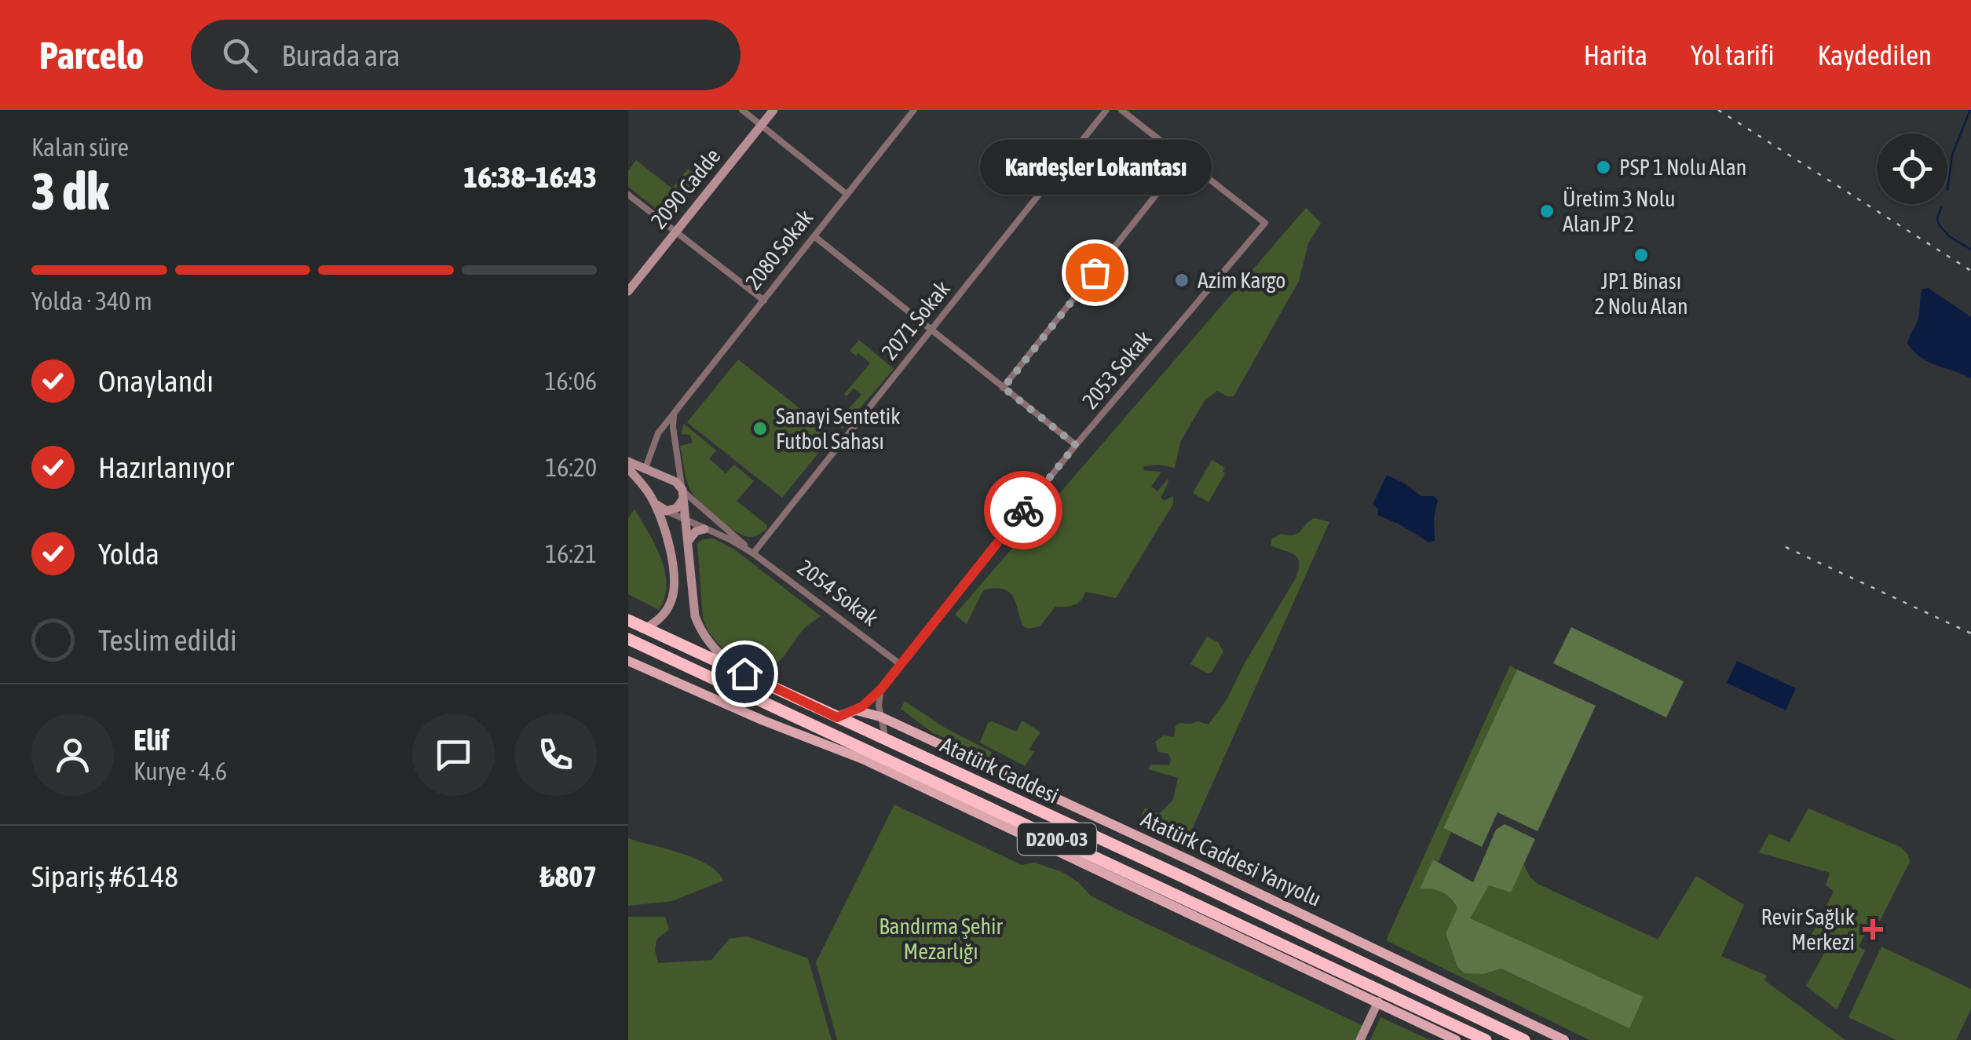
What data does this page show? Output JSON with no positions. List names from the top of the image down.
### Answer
{
  "streets": {
    "highway": ["Atatürk Caddesi", "D200-03"],
    "main road": ["Atatürk Caddesi Yanyolu"],
    "street": [
      "2090 Cadde",
      "2080 Sokak",
      "2071 Sokak",
      "2053 Sokak",
      "2054 Sokak"
    ]
  },
  "crossings": [
    ["2080 Sokak", "2054 Sokak"],
    ["2071 Sokak", "2054 Sokak"],
    ["2053 Sokak", "2054 Sokak"],
    ["2053 Sokak", "Atatürk Caddesi Yanyolu"]
  ],
  "parks": ["Bandırma Şehir Mezarlığı"],
  "places": {
    "other": [
      "PSP 1 Nolu Alan",
      "Üretim 3 Nolu Alan JP 2",
      "JP1 Binası 2 Nolu Alan",
      "Kardeşler Lokantası",
      "Azim Kargo",
      "Sanayi Sentetik Futbol Sahası"
    ],
    "health": ["Revir Sağlık Merkezi"]
  },
  "page": {
    "header": "Parcelo",
    "search": "Burada ara",
    "nav": ["Harita", "Yol tarifi", "Kaydedilen"],
    "heading": ["3 dk", "Kalan süre", "16:38–16:43"],
    "panel": [
      "Elif",
      "Kurye · 4.6",
      "Sipariş #6148",
      "₺807"
    ],
    "bubble": "Kardeşler Lokantası",
    "bar": "Yolda · 340 m",
    "list": [
      ["Onaylandı", "16:06"],
      ["Hazırlanıyor", "16:20"],
      ["Yolda", "16:21"],
      "Teslim edildi"
    ]
  }
}
